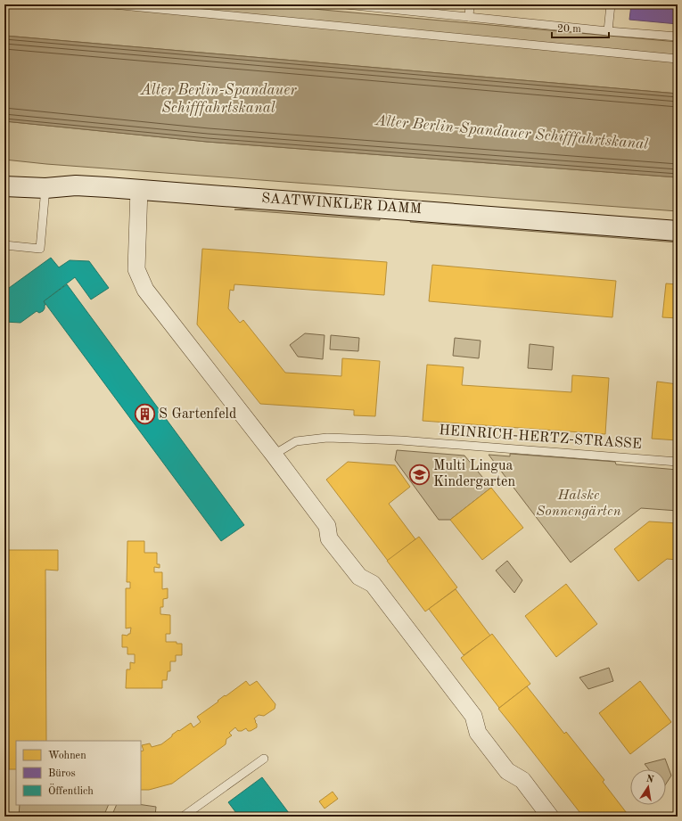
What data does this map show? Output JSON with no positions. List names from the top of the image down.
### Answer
{
  "streets": {
    "main road": ["SAATWINKLER DAMM"],
    "lane": ["HEINRICH-HERTZ-STRASSE"]
  },
  "water": ["Alter Berlin-Spandauer Schifffahrtskanal"],
  "parks": ["Halske Sonnengärten"],
  "places": {
    "building": ["S Gartenfeld"],
    "school or university": ["Multi Lingua Kindergarten"]
  },
  "legend": ["Wohnen", "Büros", "Öffentlich"],
  "scale_bar": "20 m",
  "north": "top"
}
